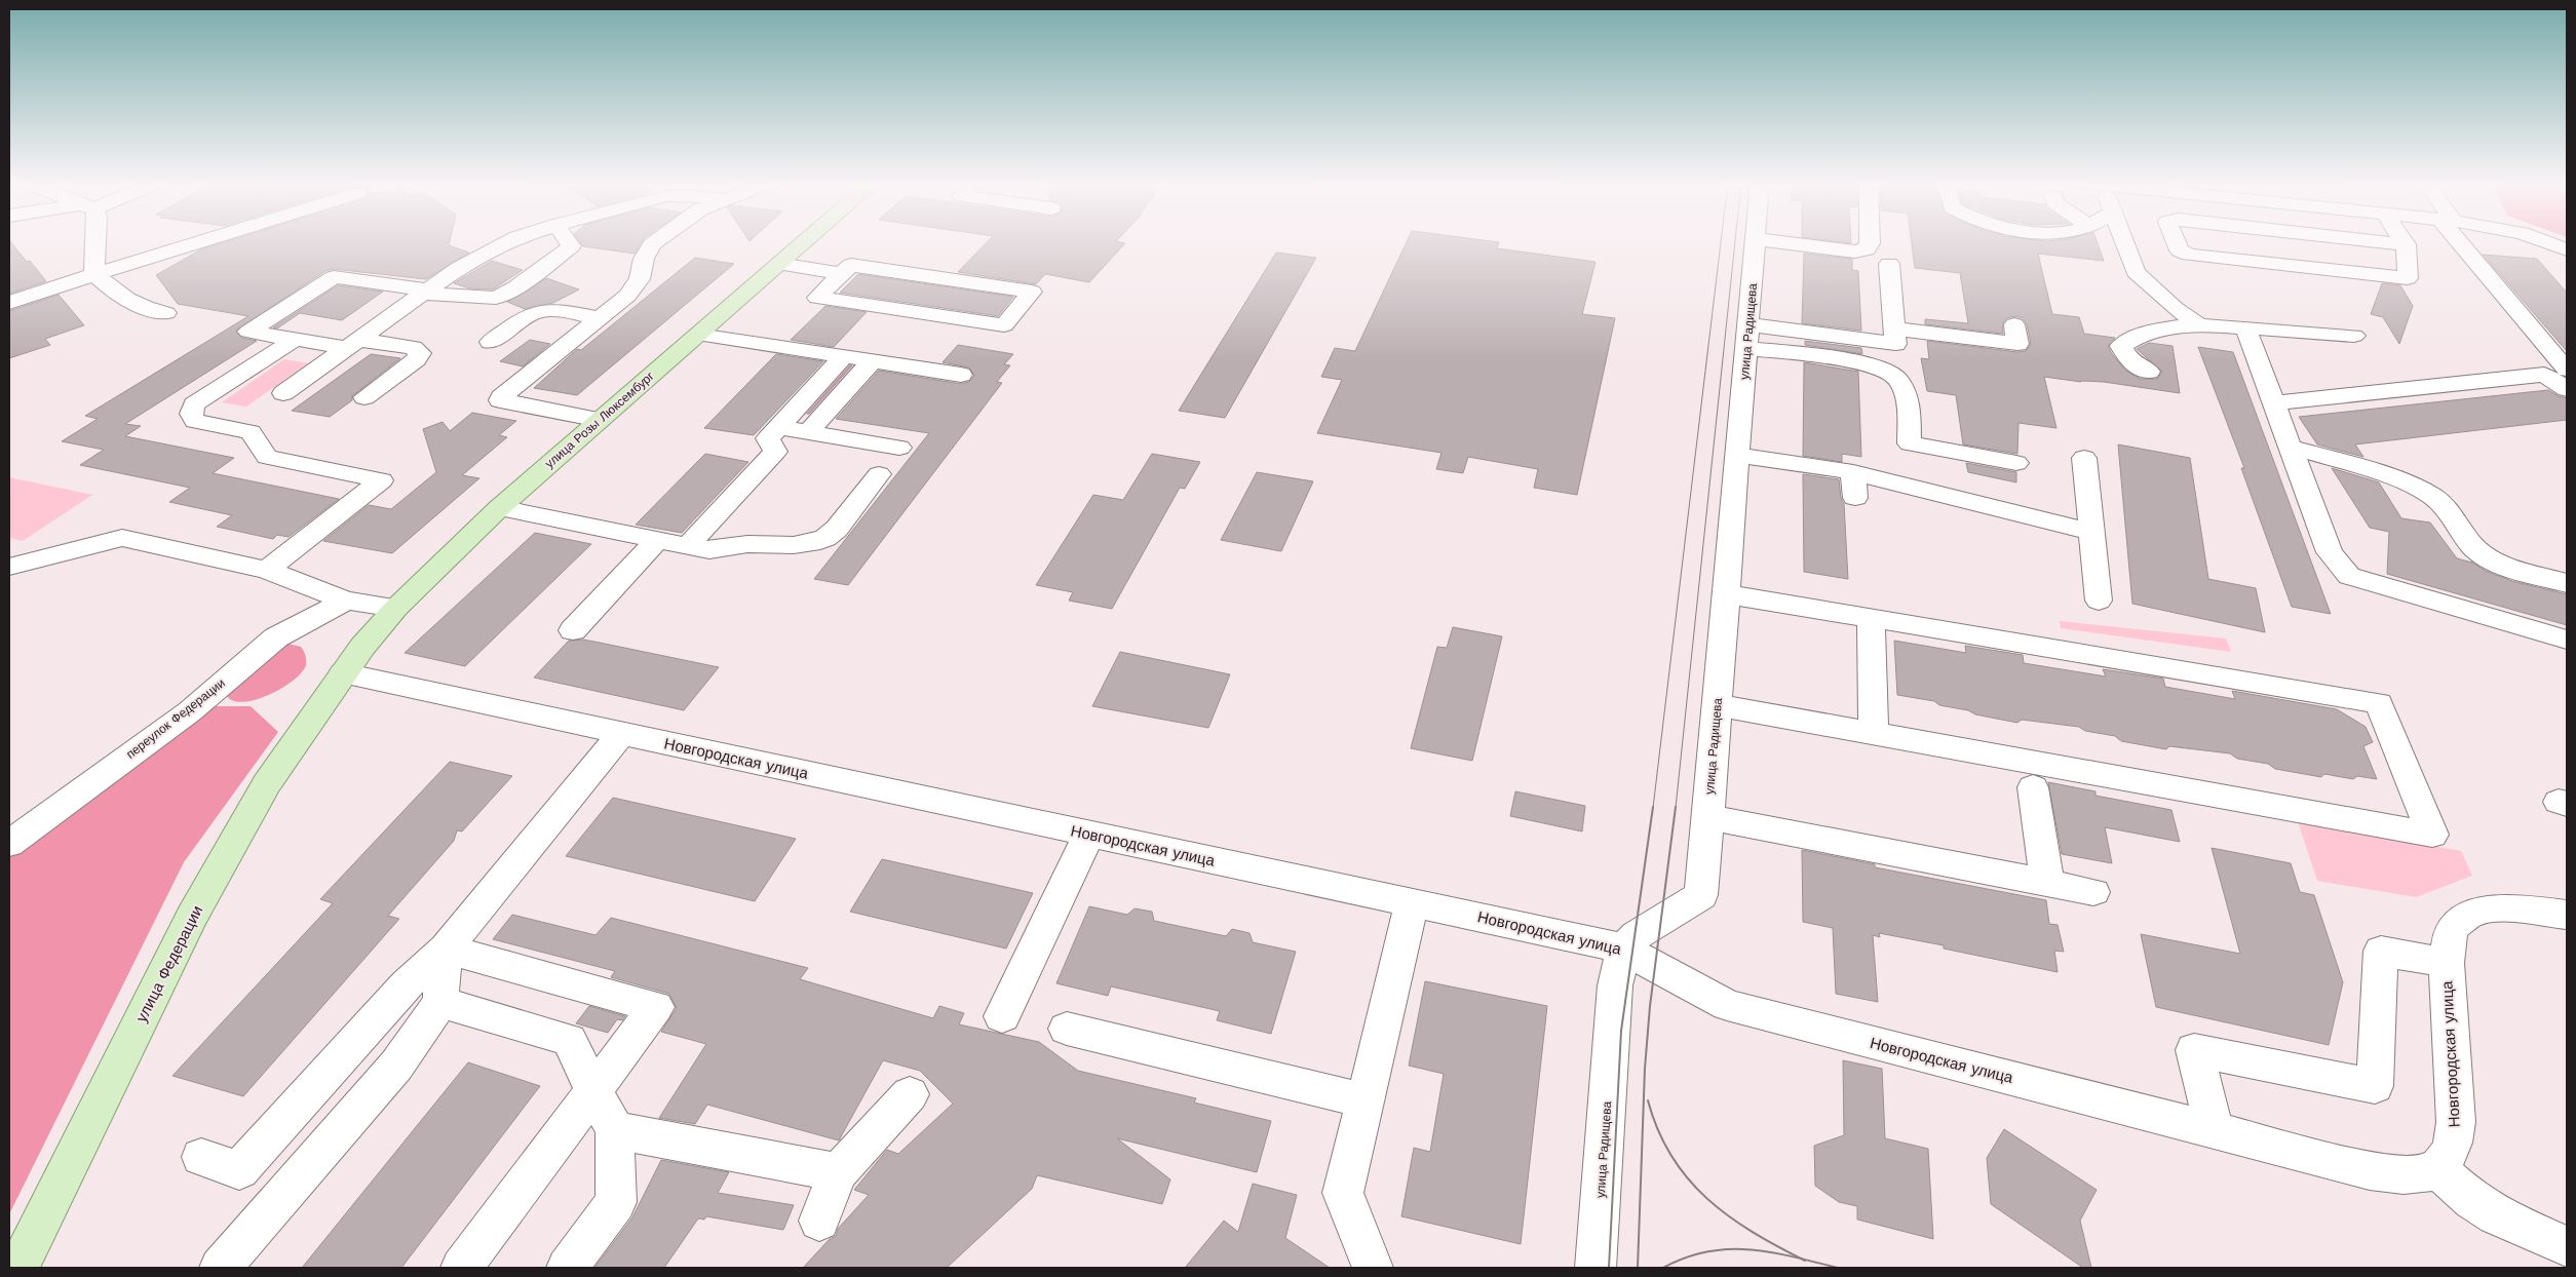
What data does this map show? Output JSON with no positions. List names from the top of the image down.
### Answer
{
  "streets": {
    "main road": ["улица Розы Люксембург", "улица Федерации"],
    "street": ["улица Радищева", "переулок Федерации", "Новгородская улица"]
  },
  "crossings": [
    ["улица Радищева", "Новгородская улица"],
    ["улица Розы Люксембург", "Новгородская улица"],
    ["улица Розы Люксембург", "улица Федерации"],
    ["Новгородская улица", "улица Федерации"]
  ]
}
